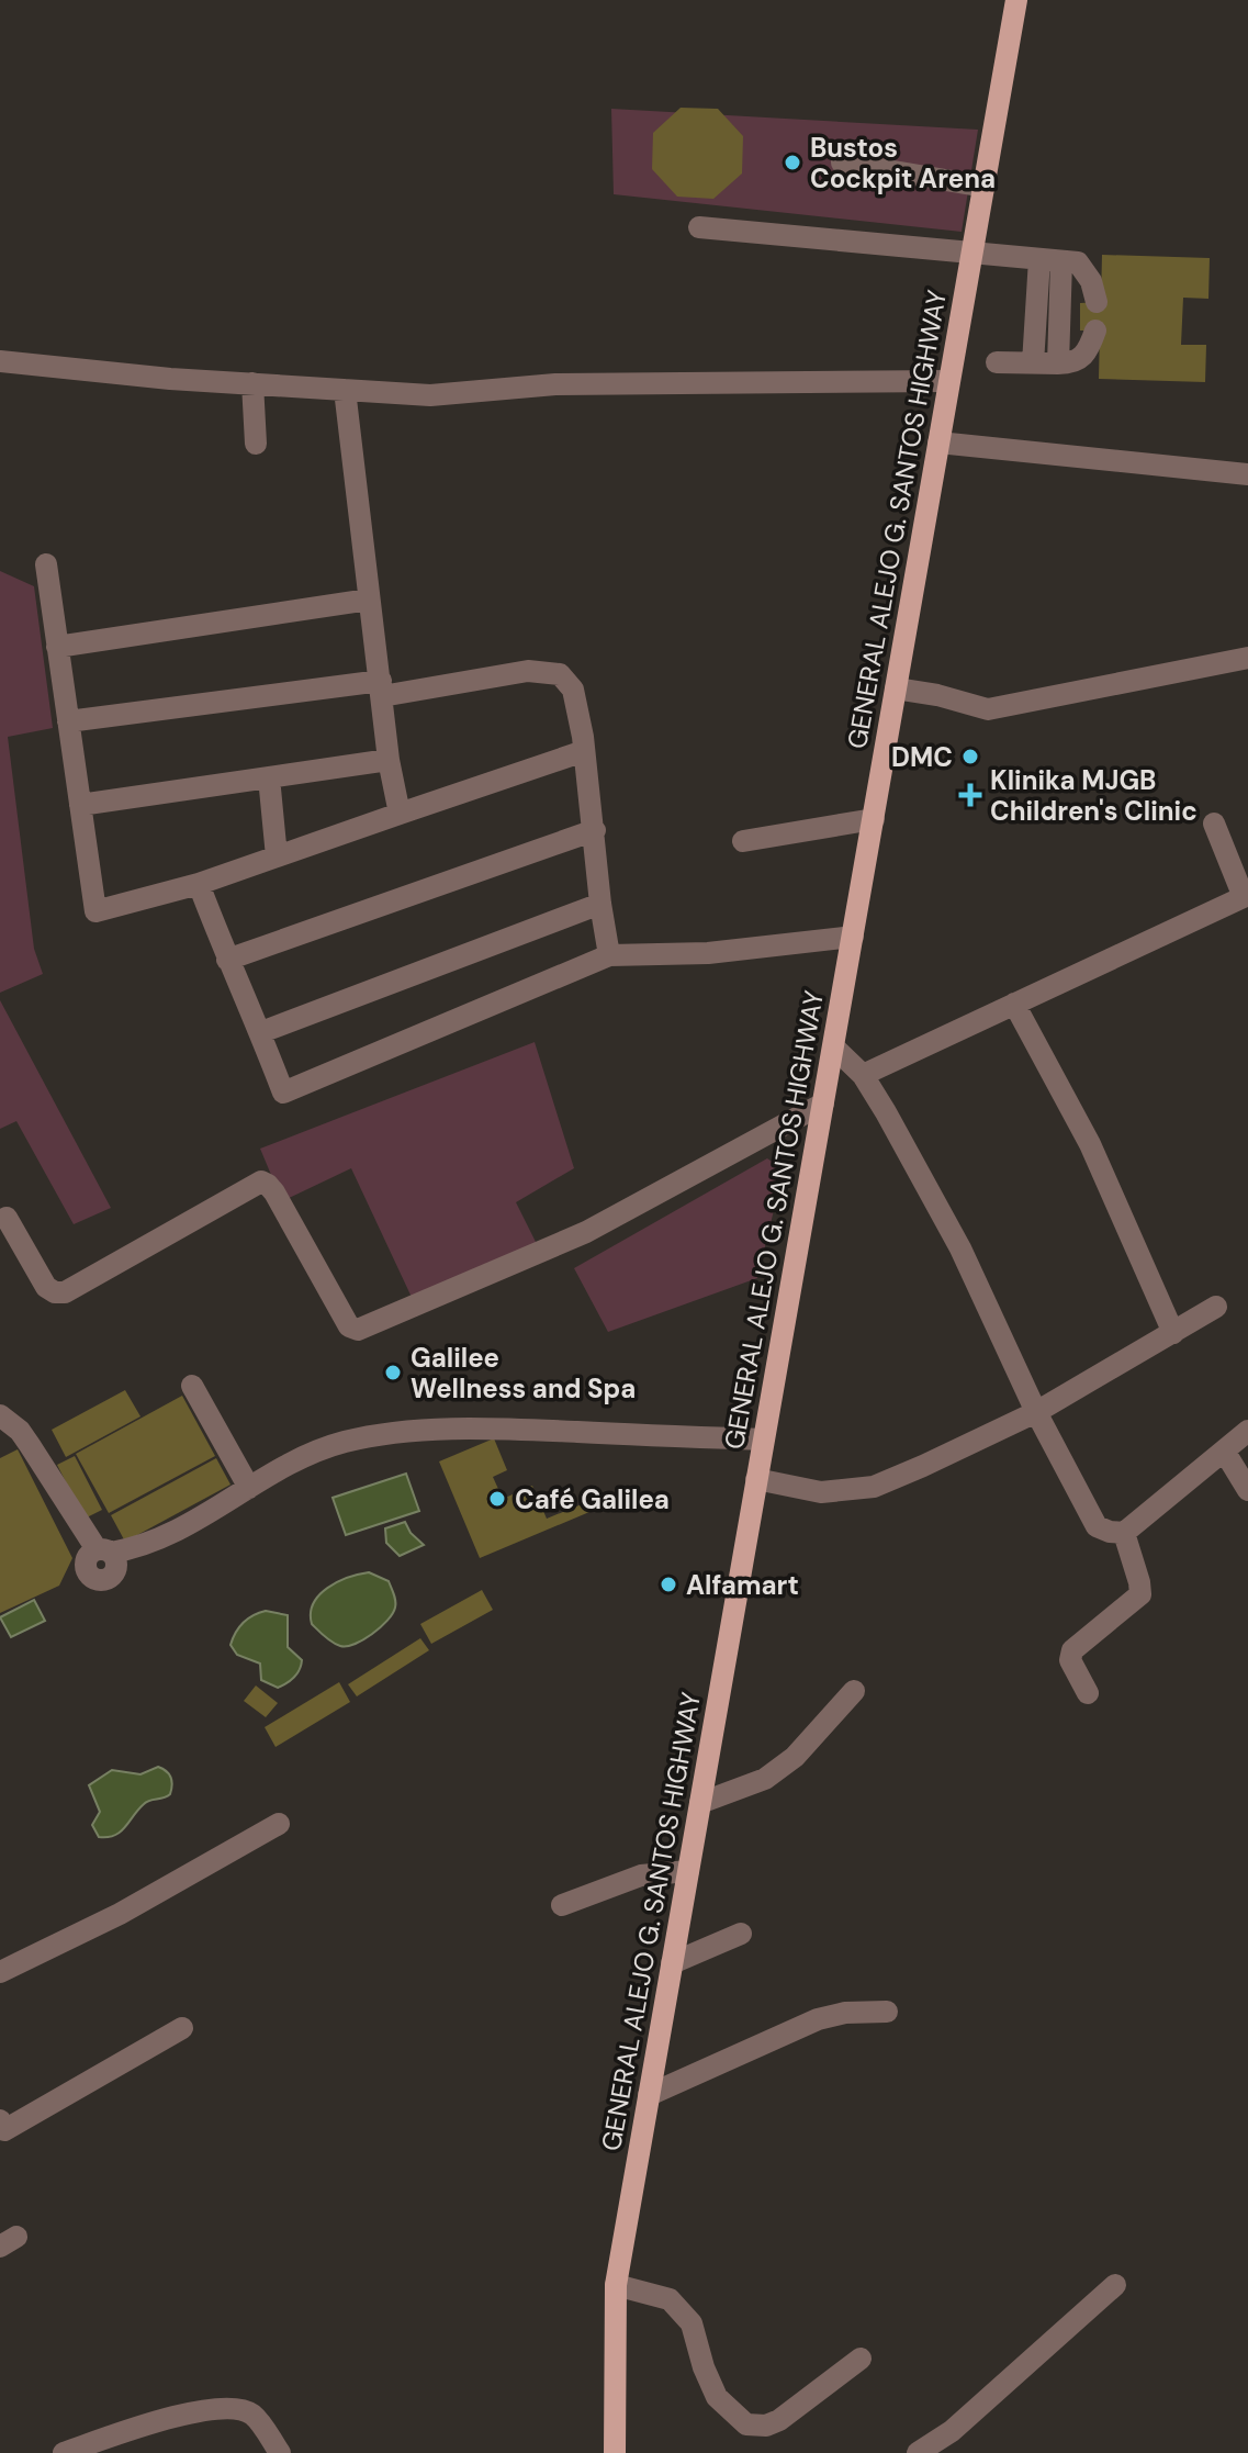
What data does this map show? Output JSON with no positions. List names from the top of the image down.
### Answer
{
  "streets": {
    "main road": ["GENERAL ALEJO G. SANTOS HIGHWAY"]
  },
  "places": {
    "other": [
      "Bustos Cockpit Arena",
      "DMC",
      "Galilee Wellness and Spa",
      "Café Galilea",
      "Alfamart"
    ],
    "health": ["Klinika MJGB Children's Clinic"]
  }
}
